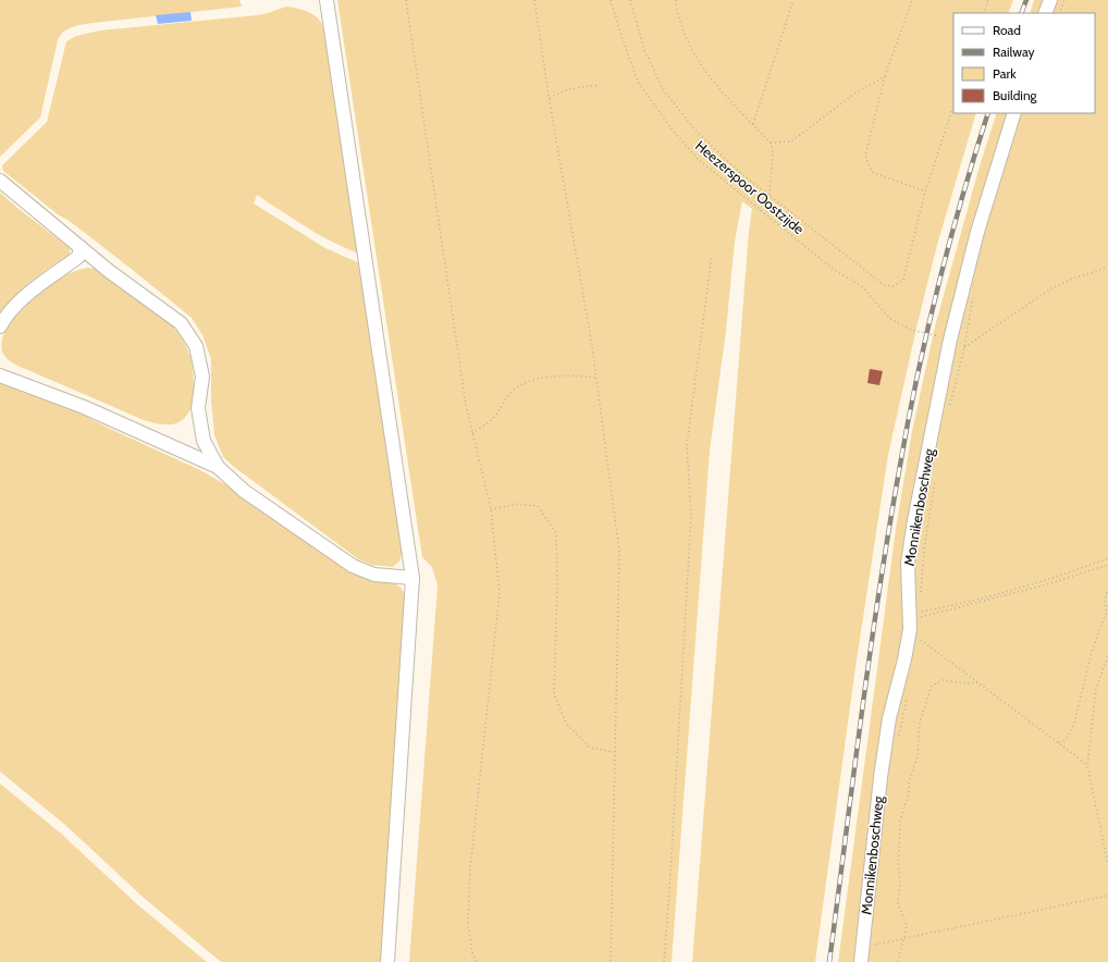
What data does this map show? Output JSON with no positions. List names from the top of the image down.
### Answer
{
  "streets": {
    "street": ["Monnikenboschweg"],
    "path": ["Heezerspoor Oostzijde"]
  },
  "crossings": [
    ["Heezerspoor Oostzijde", "Monnikenboschweg"]
  ],
  "legend": [
    "Road",
    "Railway",
    "Park",
    "Building"
  ]
}
